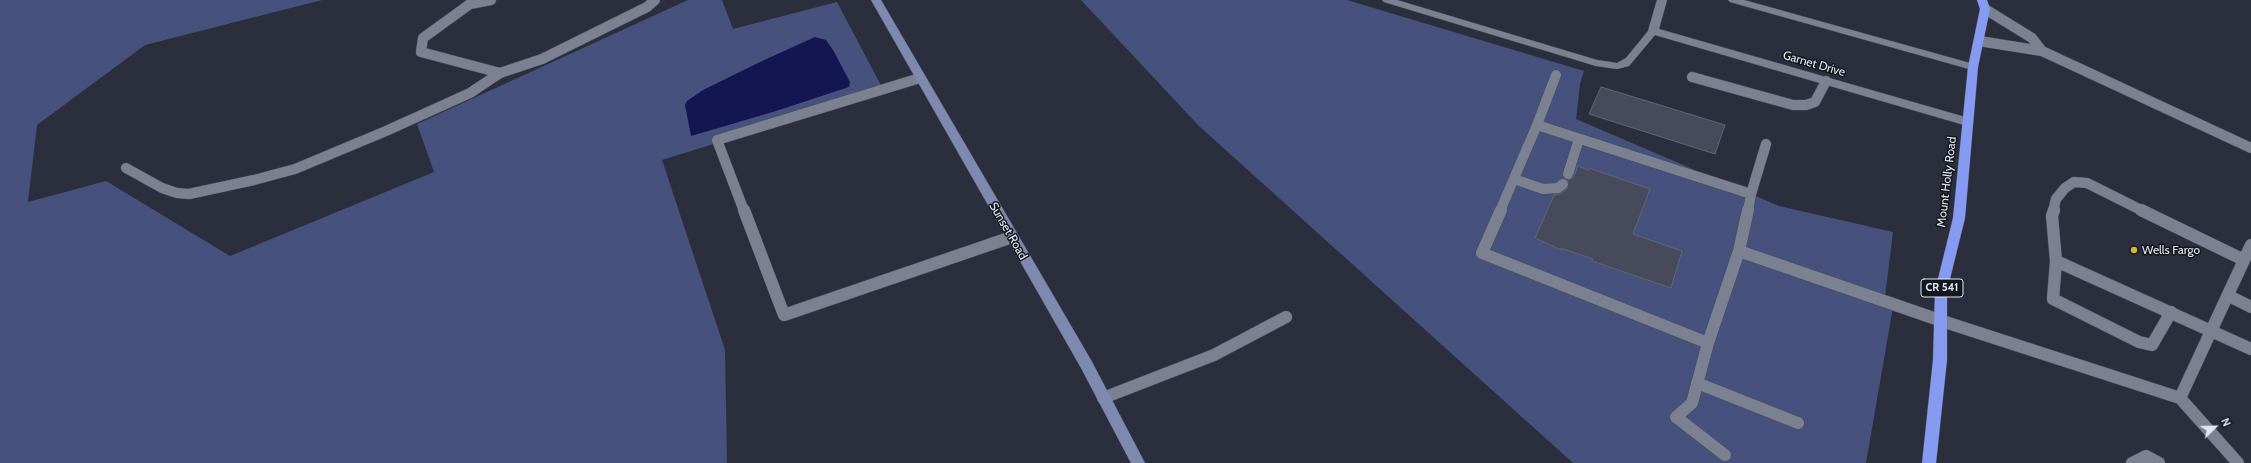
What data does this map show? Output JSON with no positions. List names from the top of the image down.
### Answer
{
  "streets": {
    "highway": ["Mount Holly Road", "CR 541"],
    "street": ["Garnet Drive", "Sunset Road"]
  },
  "crossings": [
    ["Garnet Drive", "Mount Holly Road"]
  ],
  "places": ["Wells Fargo"],
  "north": "top right"
}
